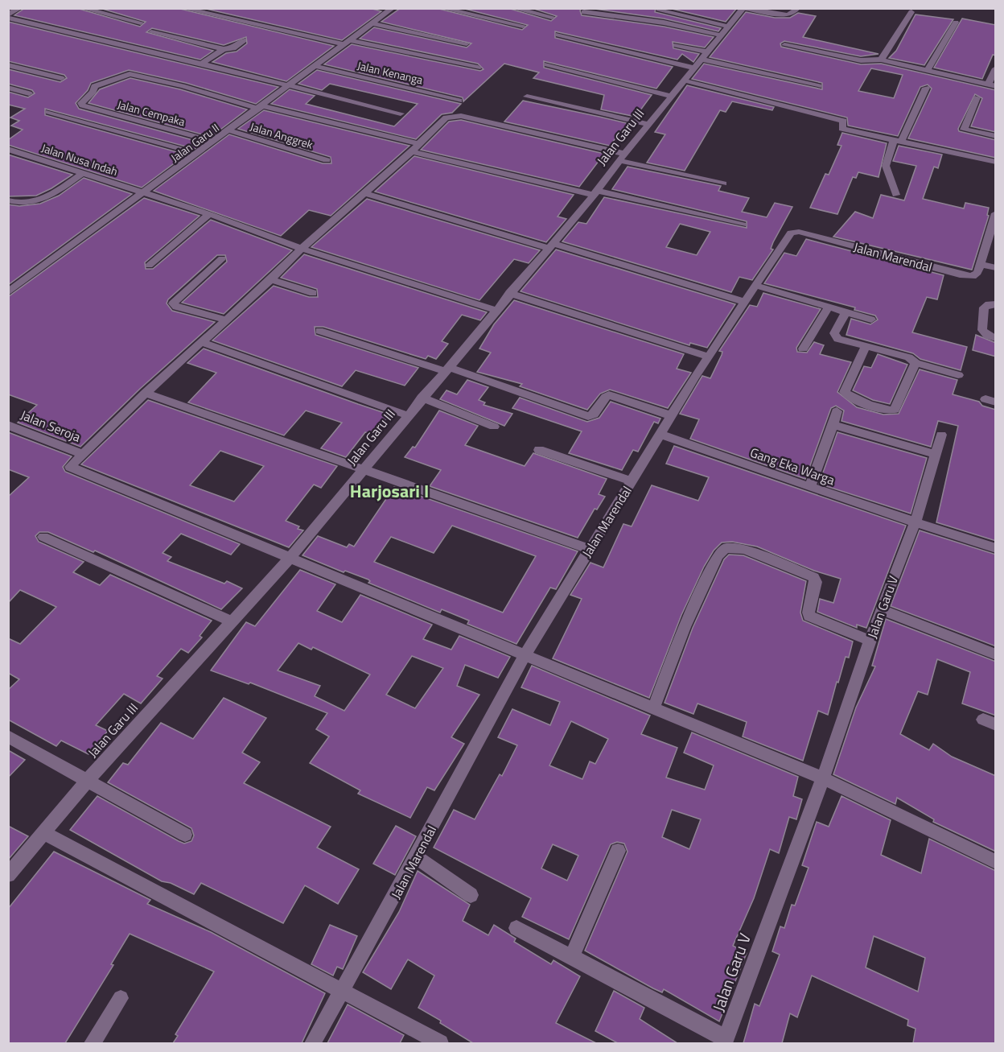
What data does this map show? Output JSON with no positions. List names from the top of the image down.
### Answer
{
  "streets": {
    "street": [
      "Jalan Kenanga",
      "Jalan Cempaka",
      "Jalan Anggrek",
      "Jalan Garu III",
      "Jalan Garu II",
      "Jalan Nusa Indah",
      "Jalan Marendal",
      "Jalan Seroja",
      "Gang Eka Warga",
      "Jalan Garu V"
    ]
  },
  "crossings": [
    ["Jalan Kenanga", "Jalan Garu II"],
    ["Jalan Cempaka", "Jalan Garu II"],
    ["Jalan Anggrek", "Jalan Garu II"],
    ["Jalan Garu III", "Jalan Nusa Indah"],
    ["Jalan Garu II", "Jalan Nusa Indah"],
    ["Jalan Marendal", "Gang Eka Warga"],
    ["Gang Eka Warga", "Jalan Garu V"]
  ],
  "districts": ["Harjosari I"]
}
